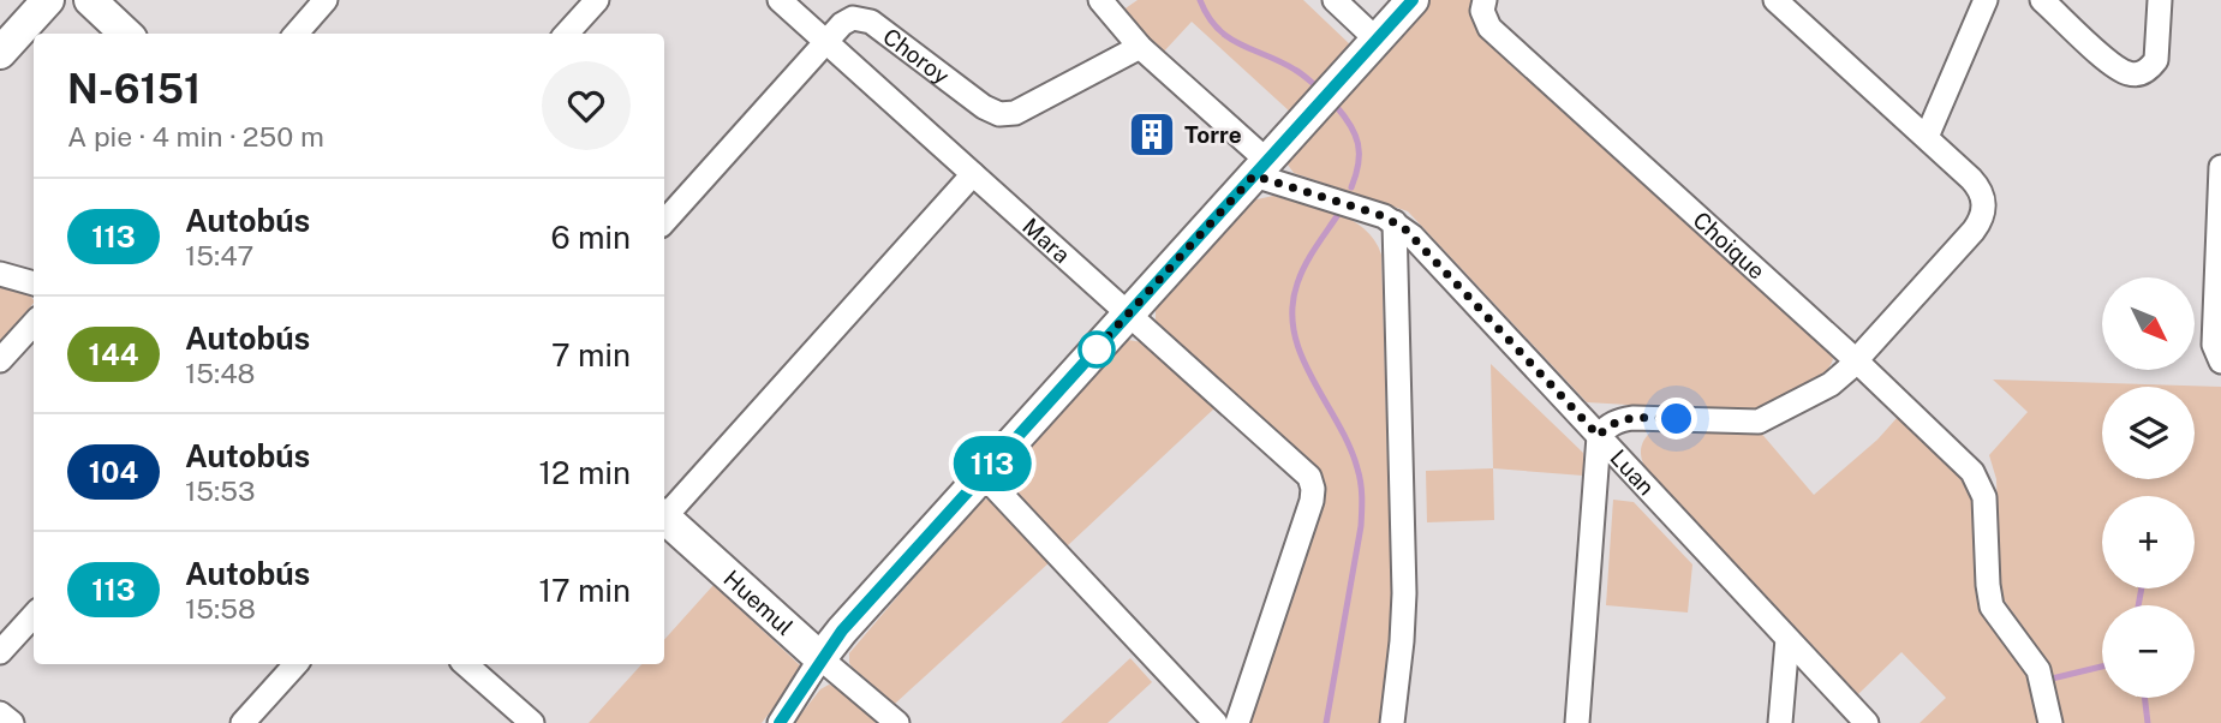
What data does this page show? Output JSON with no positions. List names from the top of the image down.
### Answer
{
  "streets": {
    "street": [
      "Choroy",
      "Mara",
      "Choique",
      "Luan",
      "Huemul"
    ]
  },
  "crossings": [
    ["Choroy", "Mara"],
    ["Choroy", "Luan"]
  ],
  "places": {
    "building": ["Torre"]
  },
  "lines": ["bus line 113"],
  "north": "bottom right",
  "page": {
    "on_map": "113",
    "heading": ["N-6151", "A pie · 4 min · 250 m"],
    "list": [
      {
        "mark": "113",
        "name": "Autobús",
        "note": "15:47",
        "value": "6 min"
      },
      {
        "mark": "144",
        "name": "Autobús",
        "note": "15:48",
        "value": "7 min"
      },
      {
        "mark": "104",
        "name": "Autobús",
        "note": "15:53",
        "value": "12 min"
      },
      {
        "mark": "113",
        "name": "Autobús",
        "note": "15:58",
        "value": "17 min"
      }
    ],
    "map_buttons": ["+", "−"]
  }
}
